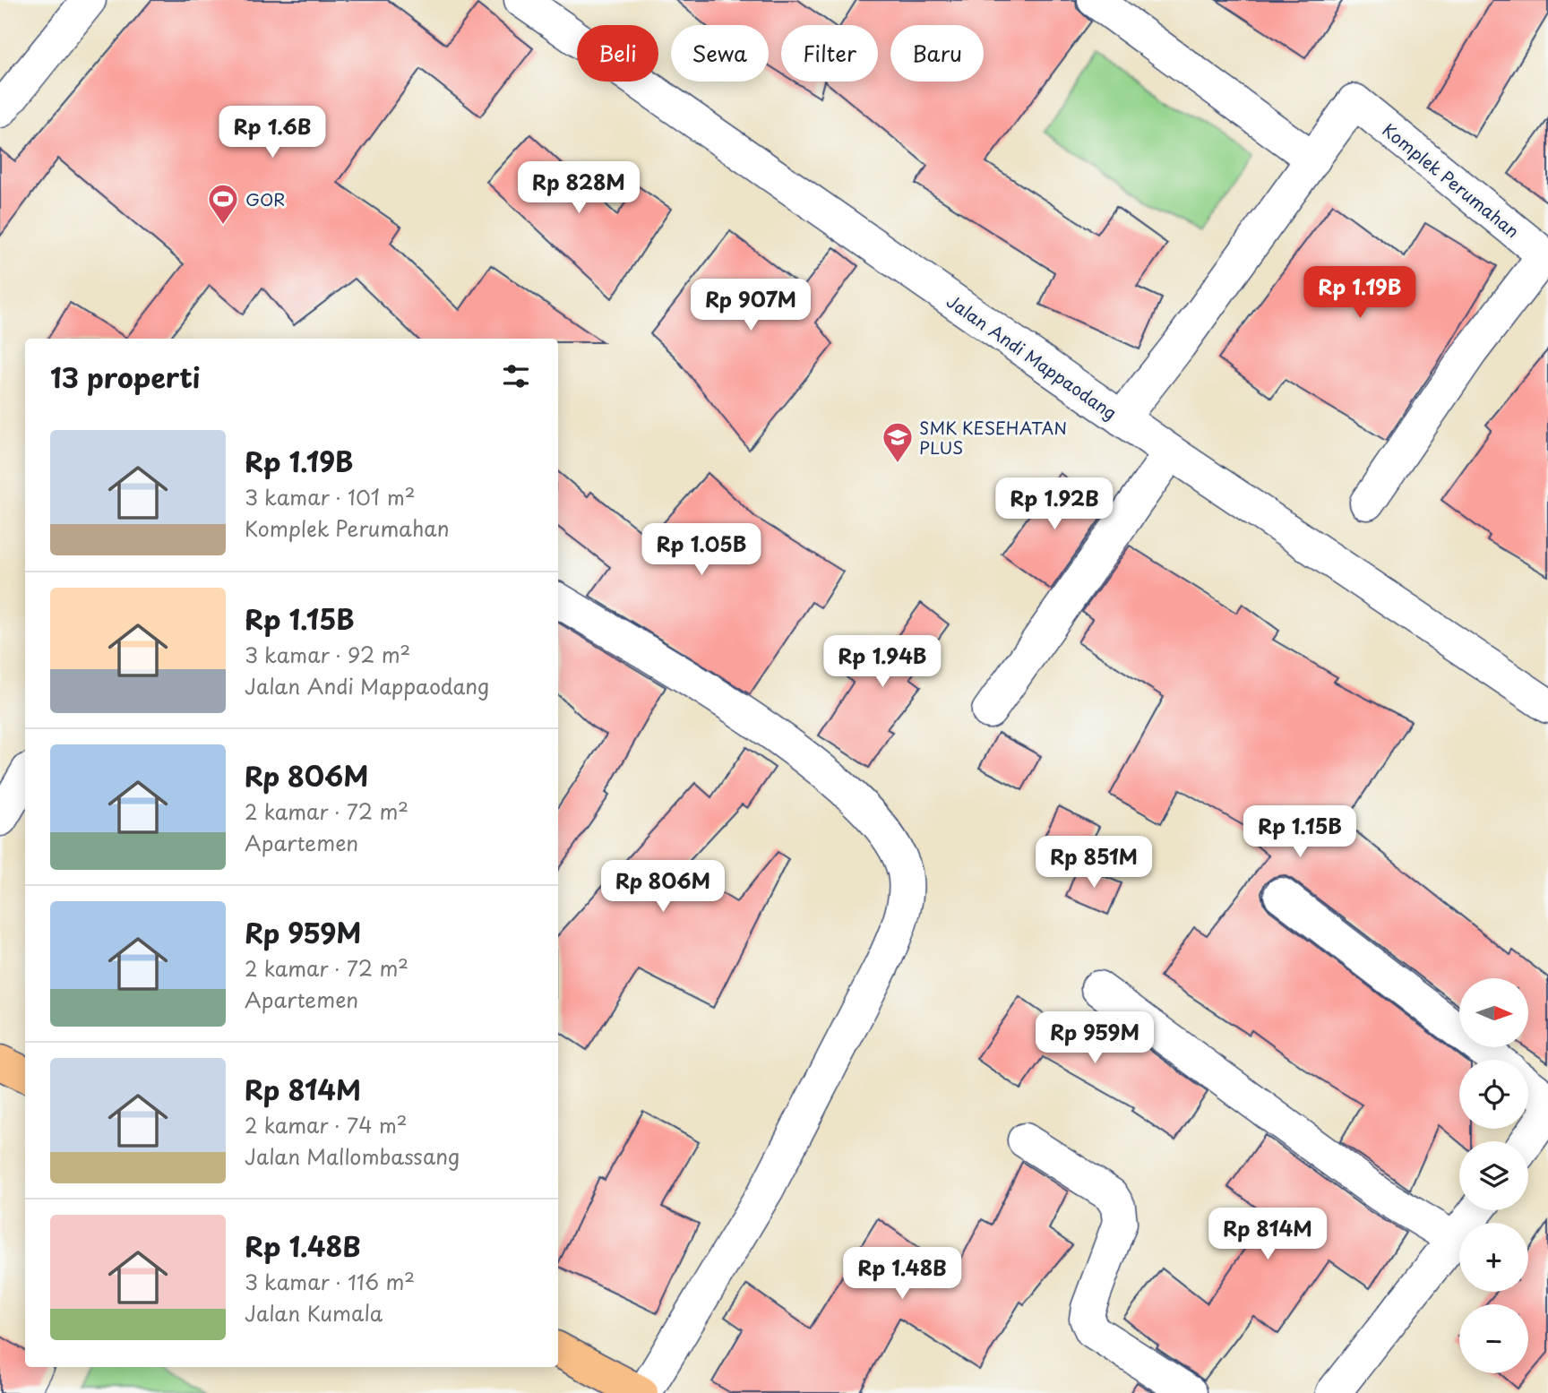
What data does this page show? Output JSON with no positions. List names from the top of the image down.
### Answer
{
  "streets": {
    "street": ["Komplek Perumahan", "Jalan Andi Mappaodang"]
  },
  "places": {
    "sports": ["GOR"],
    "school or university": ["SMK KESEHATAN PLUS"]
  },
  "north": "right",
  "page": {
    "chip": [
      "Beli",
      "Sewa",
      "Filter",
      "Baru"
    ],
    "price": [
      "Rp 1.6B",
      "Rp 828M",
      "Rp 1.19B",
      "Rp 907M",
      "Rp 1.92B",
      "Rp 1.05B",
      "Rp 1.94B",
      "Rp 1.15B",
      "Rp 851M",
      "Rp 806M",
      "Rp 959M",
      "Rp 814M",
      "Rp 1.48B"
    ],
    "heading": "13 properti",
    "list": [
      {
        "name": "Rp 1.19B",
        "note": "3 kamar · 101 m² · Komplek Perumahan"
      },
      {
        "name": "Rp 1.15B",
        "note": "3 kamar · 92 m² · Jalan Andi Mappaodang"
      },
      {
        "name": "Rp 806M",
        "note": "2 kamar · 72 m² · Apartemen"
      },
      {
        "name": "Rp 959M",
        "note": "2 kamar · 72 m² · Apartemen"
      },
      {
        "name": "Rp 814M",
        "note": "2 kamar · 74 m² · Jalan Mallombassang"
      },
      {
        "name": "Rp 1.48B",
        "note": "3 kamar · 116 m² · Jalan Kumala"
      }
    ],
    "map_buttons": ["+", "−"]
  }
}
